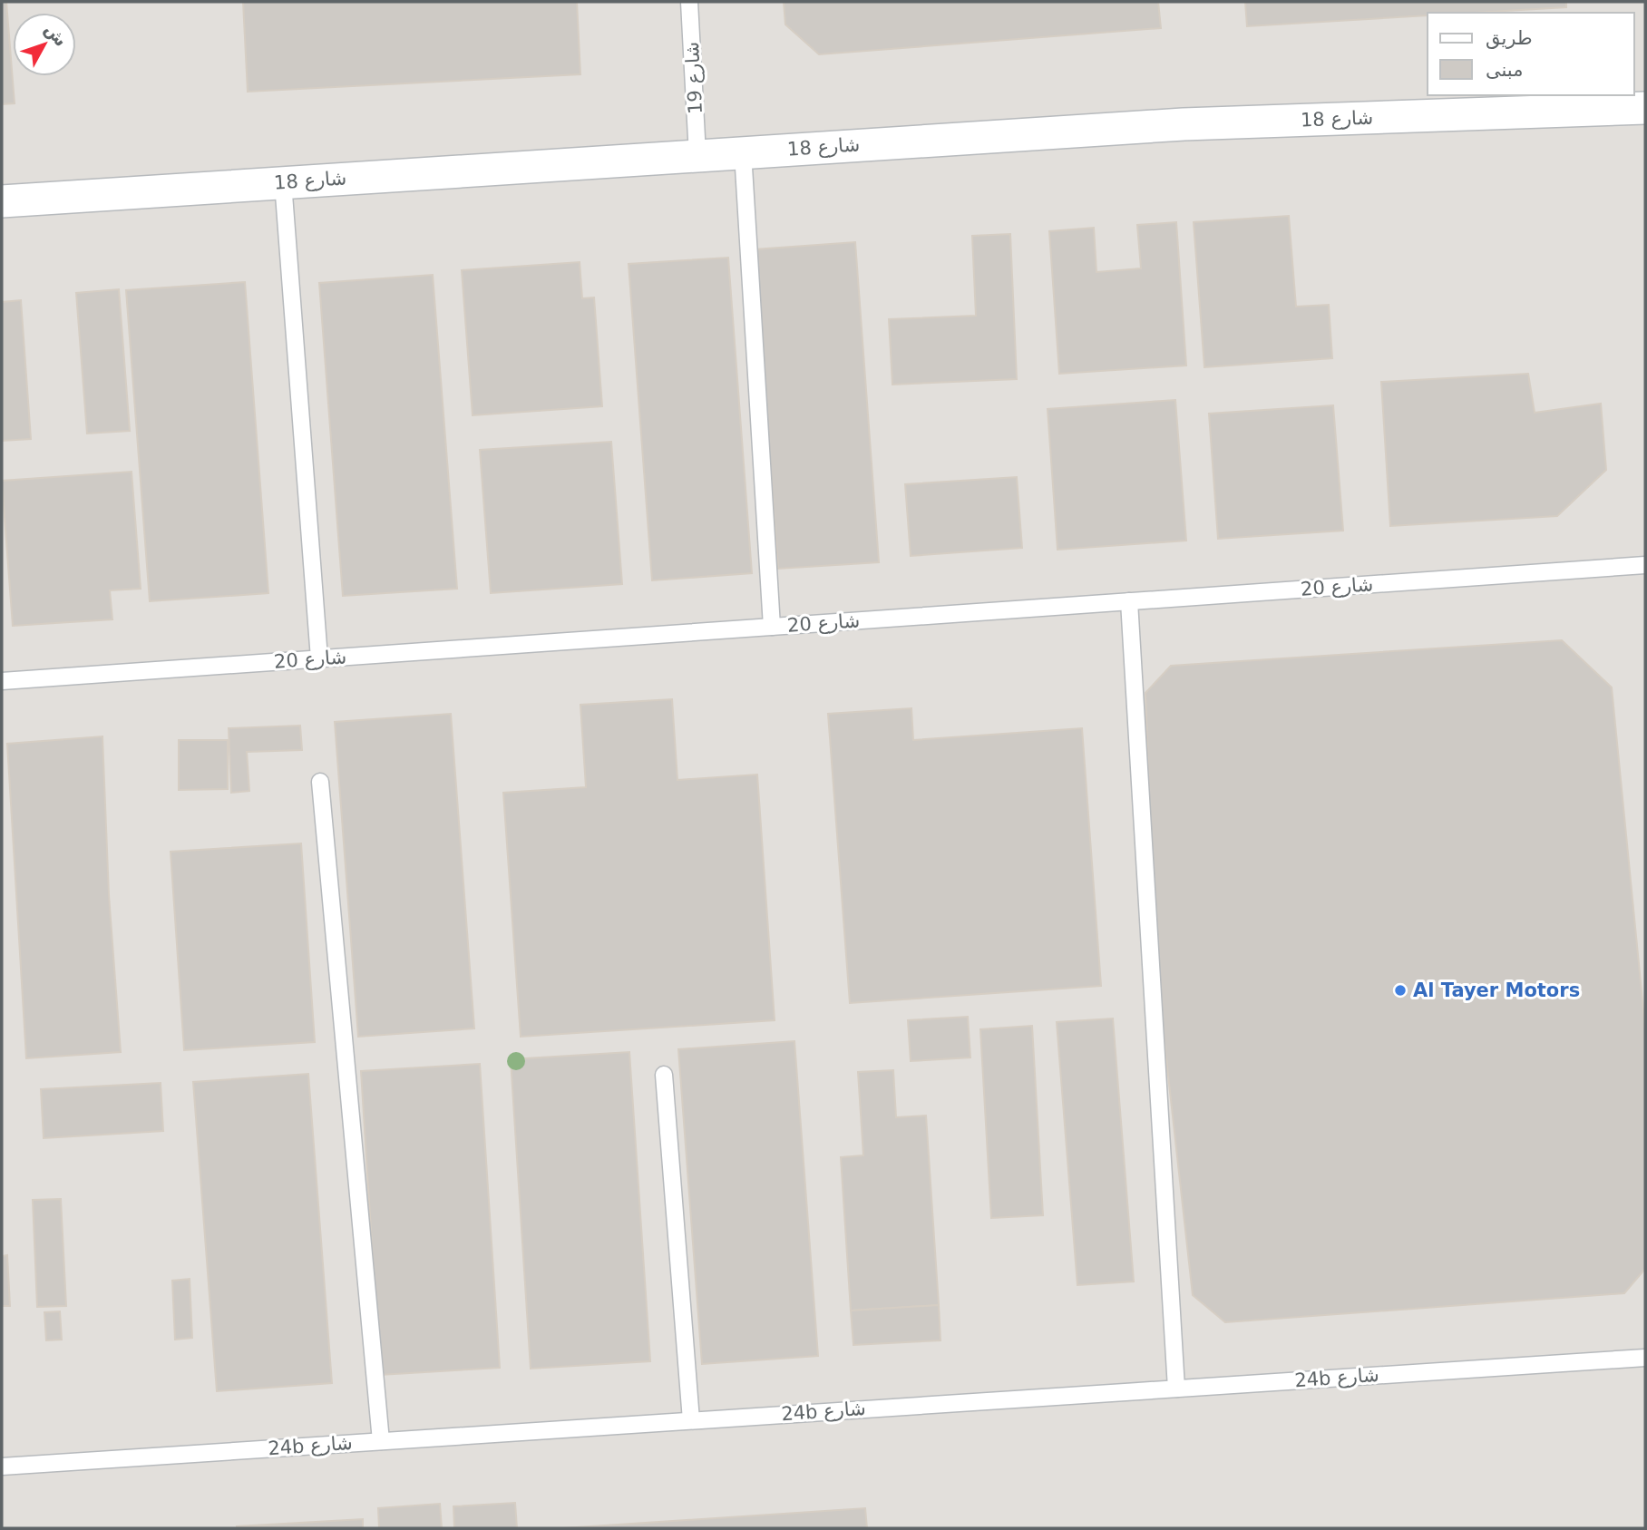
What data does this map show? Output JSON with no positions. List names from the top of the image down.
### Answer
{
  "streets": {
    "street": ["شارع 18"],
    "lane": ["شارع 19", "شارع 20", "24b شارع"]
  },
  "crossings": [
    ["شارع 19", "شارع 18"]
  ],
  "places": ["Al Tayer Motors"],
  "legend": ["طريق", "مبنى"],
  "north": "top right"
}
